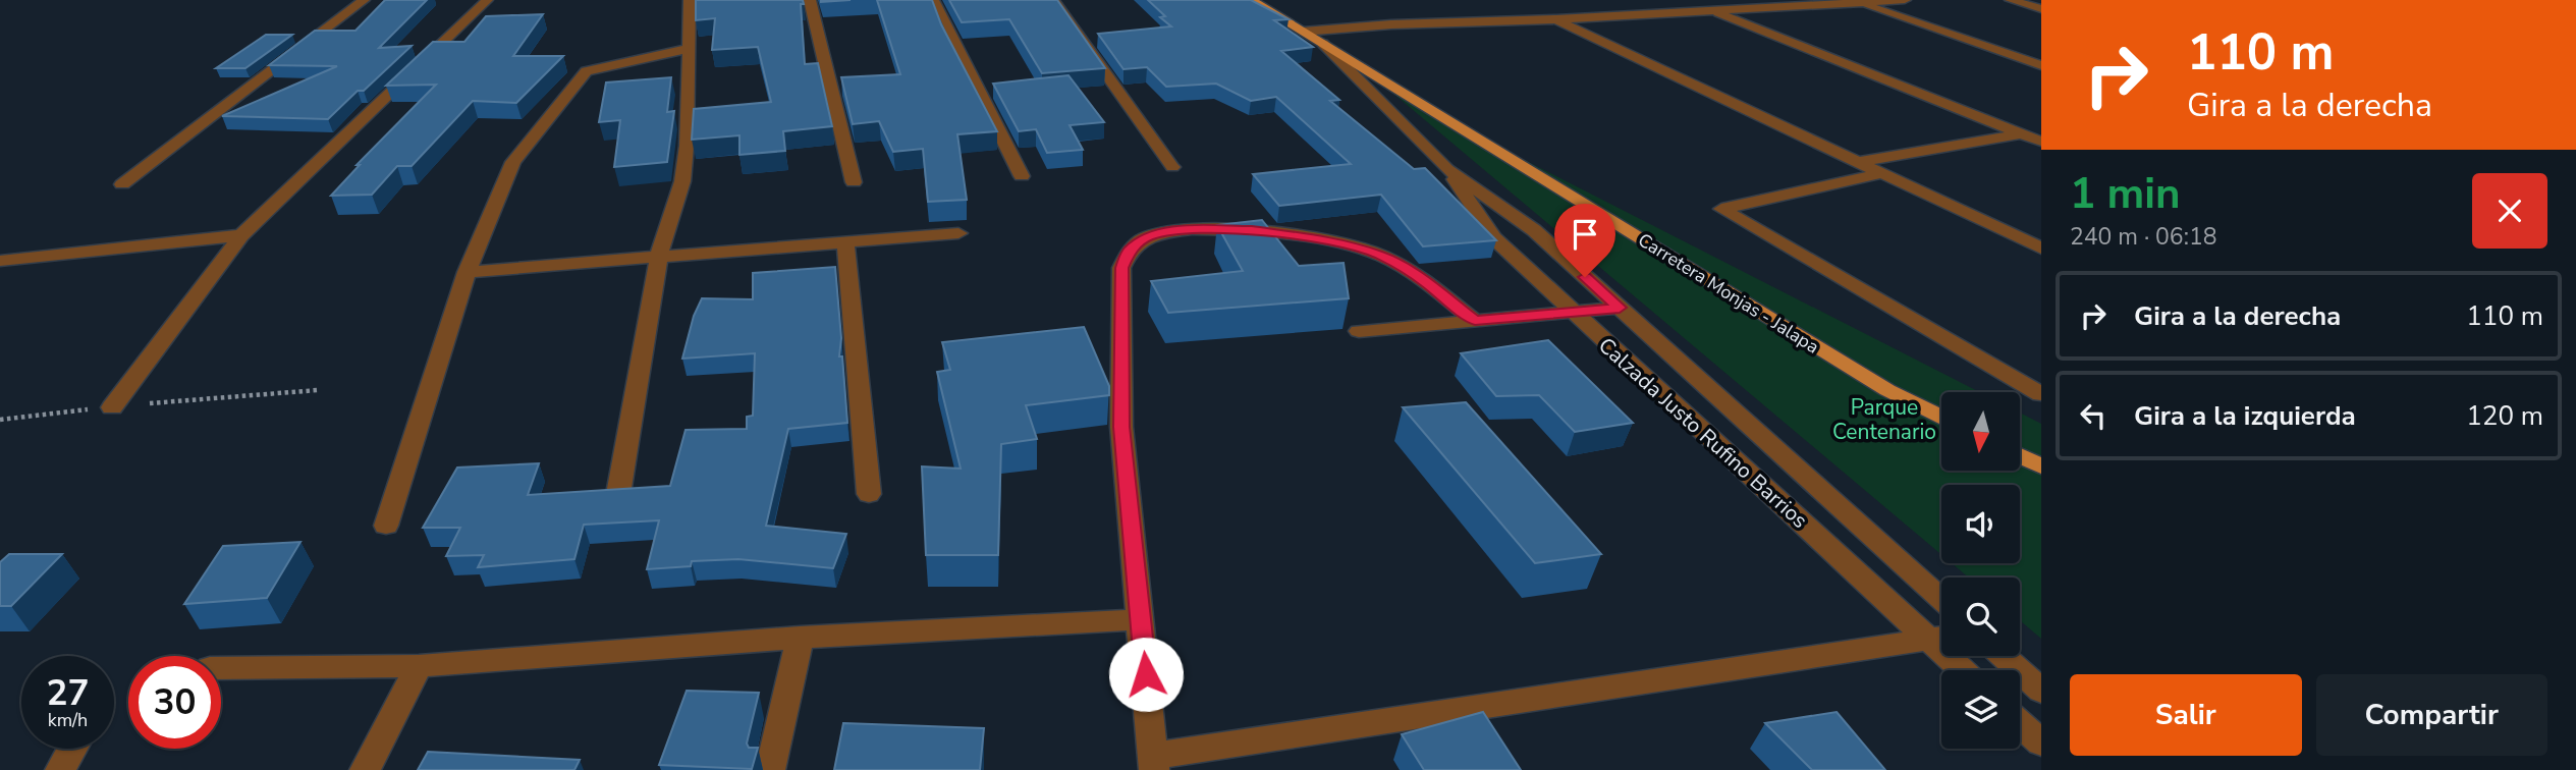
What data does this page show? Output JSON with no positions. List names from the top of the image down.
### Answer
{
  "streets": {
    "main road": ["Carretera Monjas - Jalapa"],
    "street": ["Calzada Justo Rufino Barrios"]
  },
  "crossings": [
    ["Carretera Monjas - Jalapa", "Calzada Justo Rufino Barrios"]
  ],
  "parks": ["Parque Centenario"],
  "north": "bottom",
  "page": {
    "turn": ["110 m", "Gira a la derecha"],
    "heading": ["1 min", "240 m · 06:18"],
    "list": [
      {
        "name": "Gira a la derecha",
        "value": "110 m"
      },
      {
        "name": "Gira a la izquierda",
        "value": "120 m"
      }
    ],
    "speed": "27 km/h",
    "limit": "30",
    "buttons": ["Salir", "Compartir"]
  }
}
